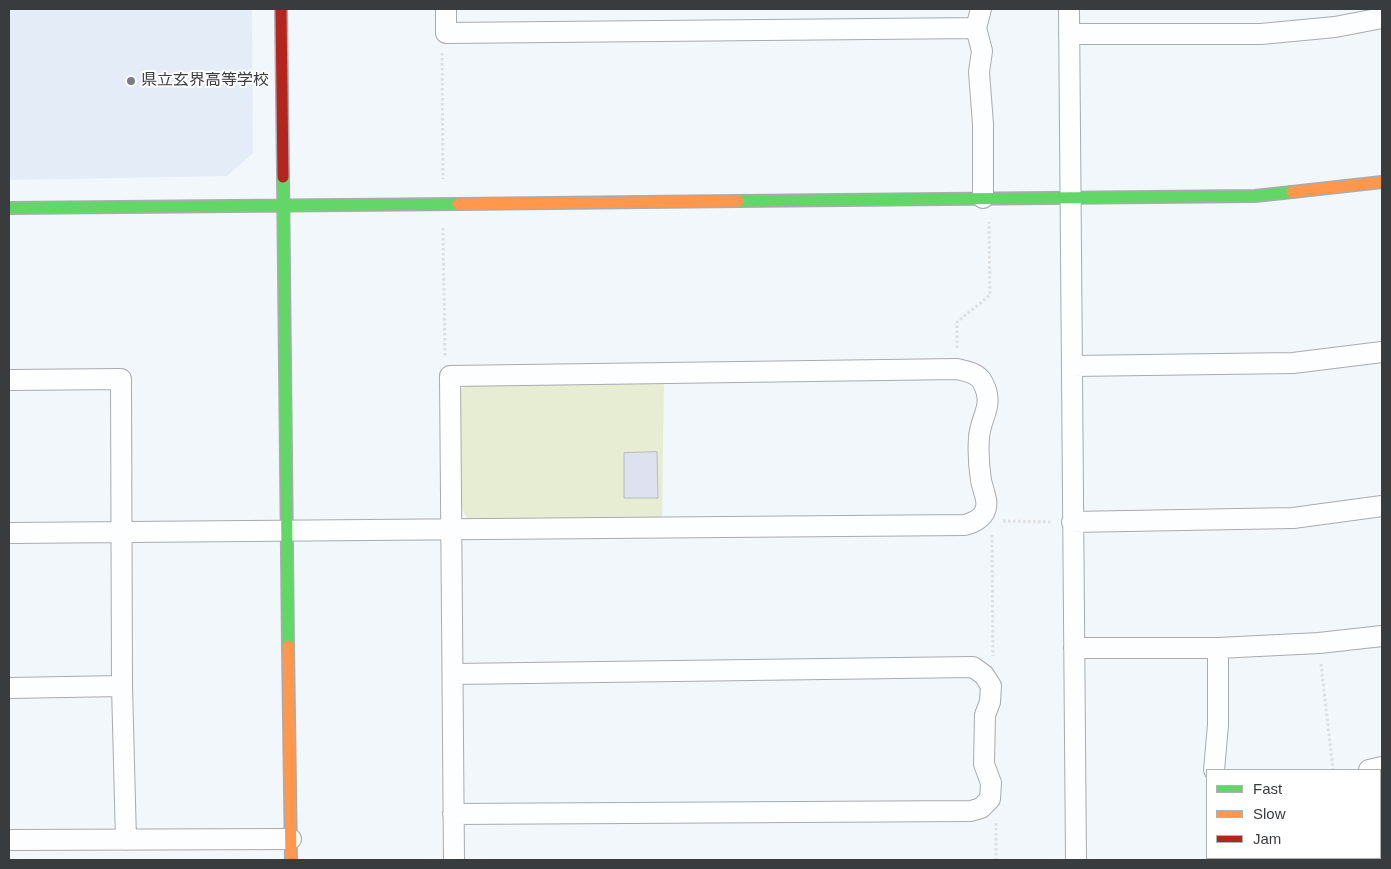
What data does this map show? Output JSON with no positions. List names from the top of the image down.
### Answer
{
  "places": ["県立玄界高等学校"],
  "legend": ["Fast", "Slow", "Jam"]
}
